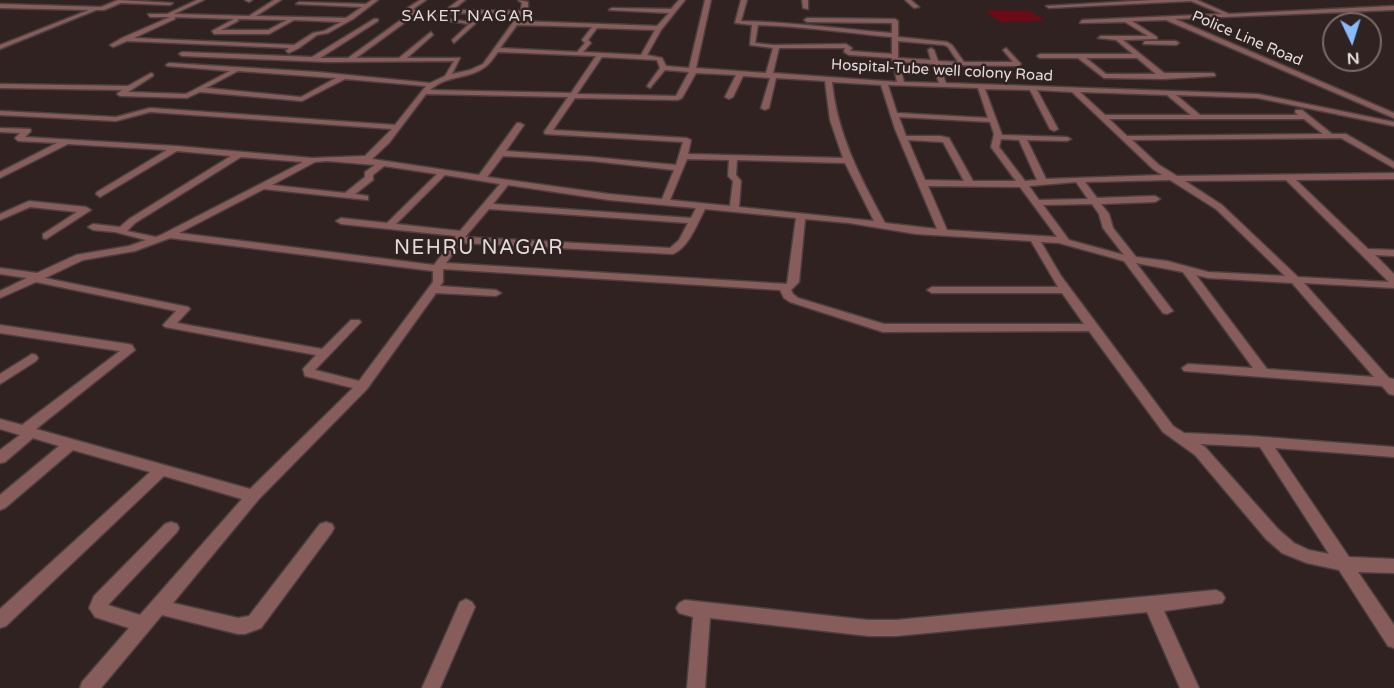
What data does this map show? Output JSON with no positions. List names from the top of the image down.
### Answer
{
  "streets": {
    "street": ["Police Line Road", "Hospital-Tube well colony Road"]
  },
  "districts": ["SAKET NAGAR", "NEHRU NAGAR"],
  "north": "bottom"
}
